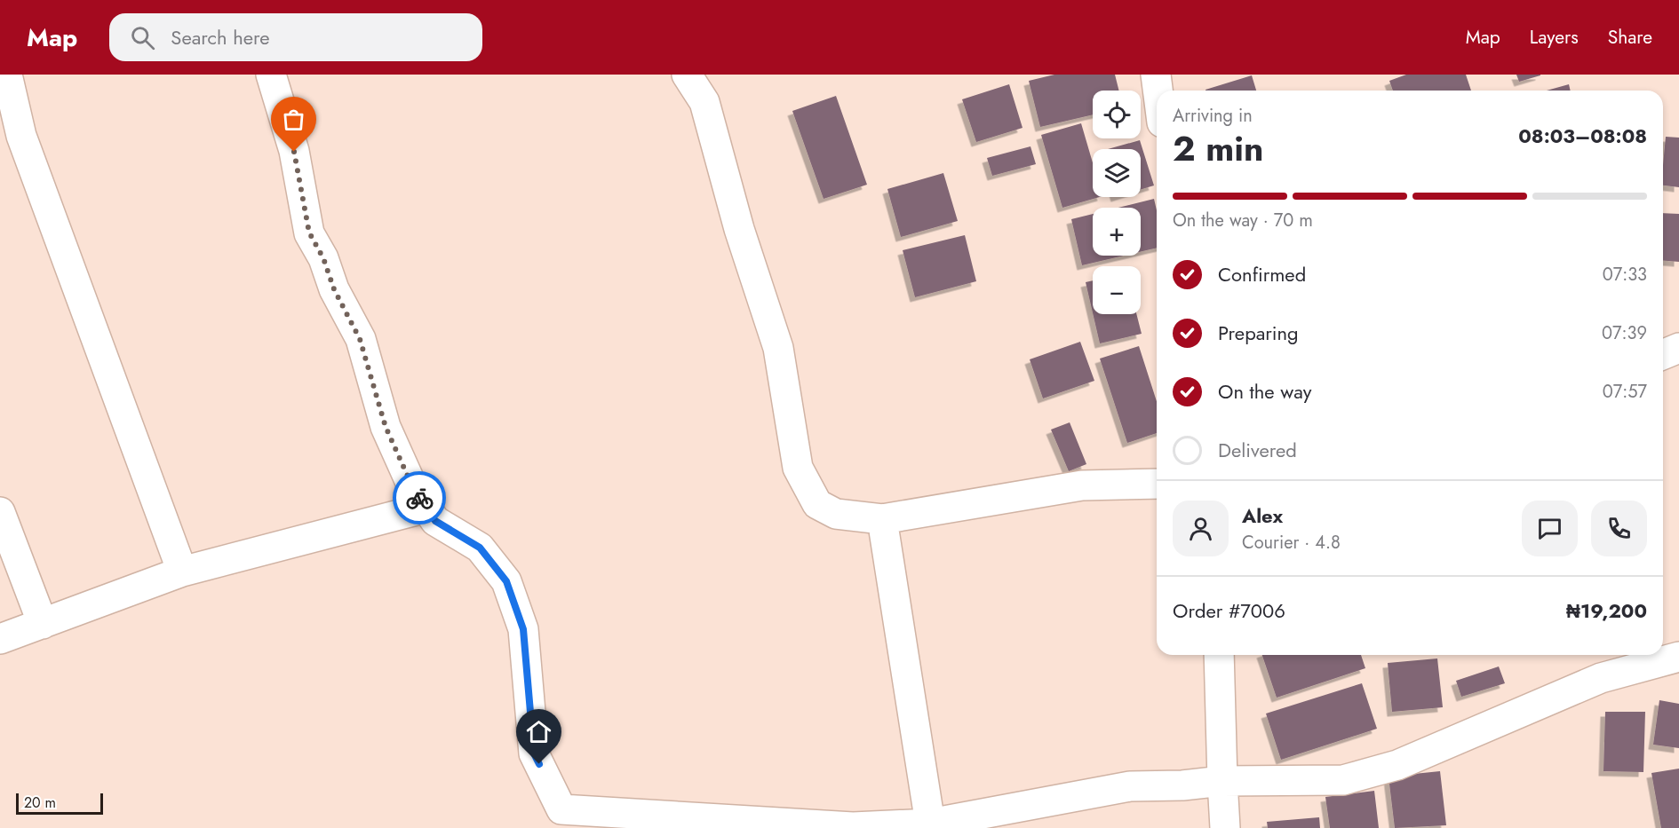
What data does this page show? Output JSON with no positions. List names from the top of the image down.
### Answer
{
  "scale_bar": "20 m",
  "page": {
    "header": "Map",
    "search": "Search here",
    "nav": ["Map", "Layers", "Share"],
    "map_buttons": ["+", "−"],
    "heading": ["2 min", "Arriving in", "08:03–08:08"],
    "panel": [
      "Alex",
      "Courier · 4.8",
      "Order #7006",
      "₦19,200"
    ],
    "bar": "On the way · 70 m",
    "list": [
      ["Confirmed", "07:33"],
      ["Preparing", "07:39"],
      ["On the way", "07:57"],
      "Delivered"
    ],
    "scale": "20 m"
  }
}
